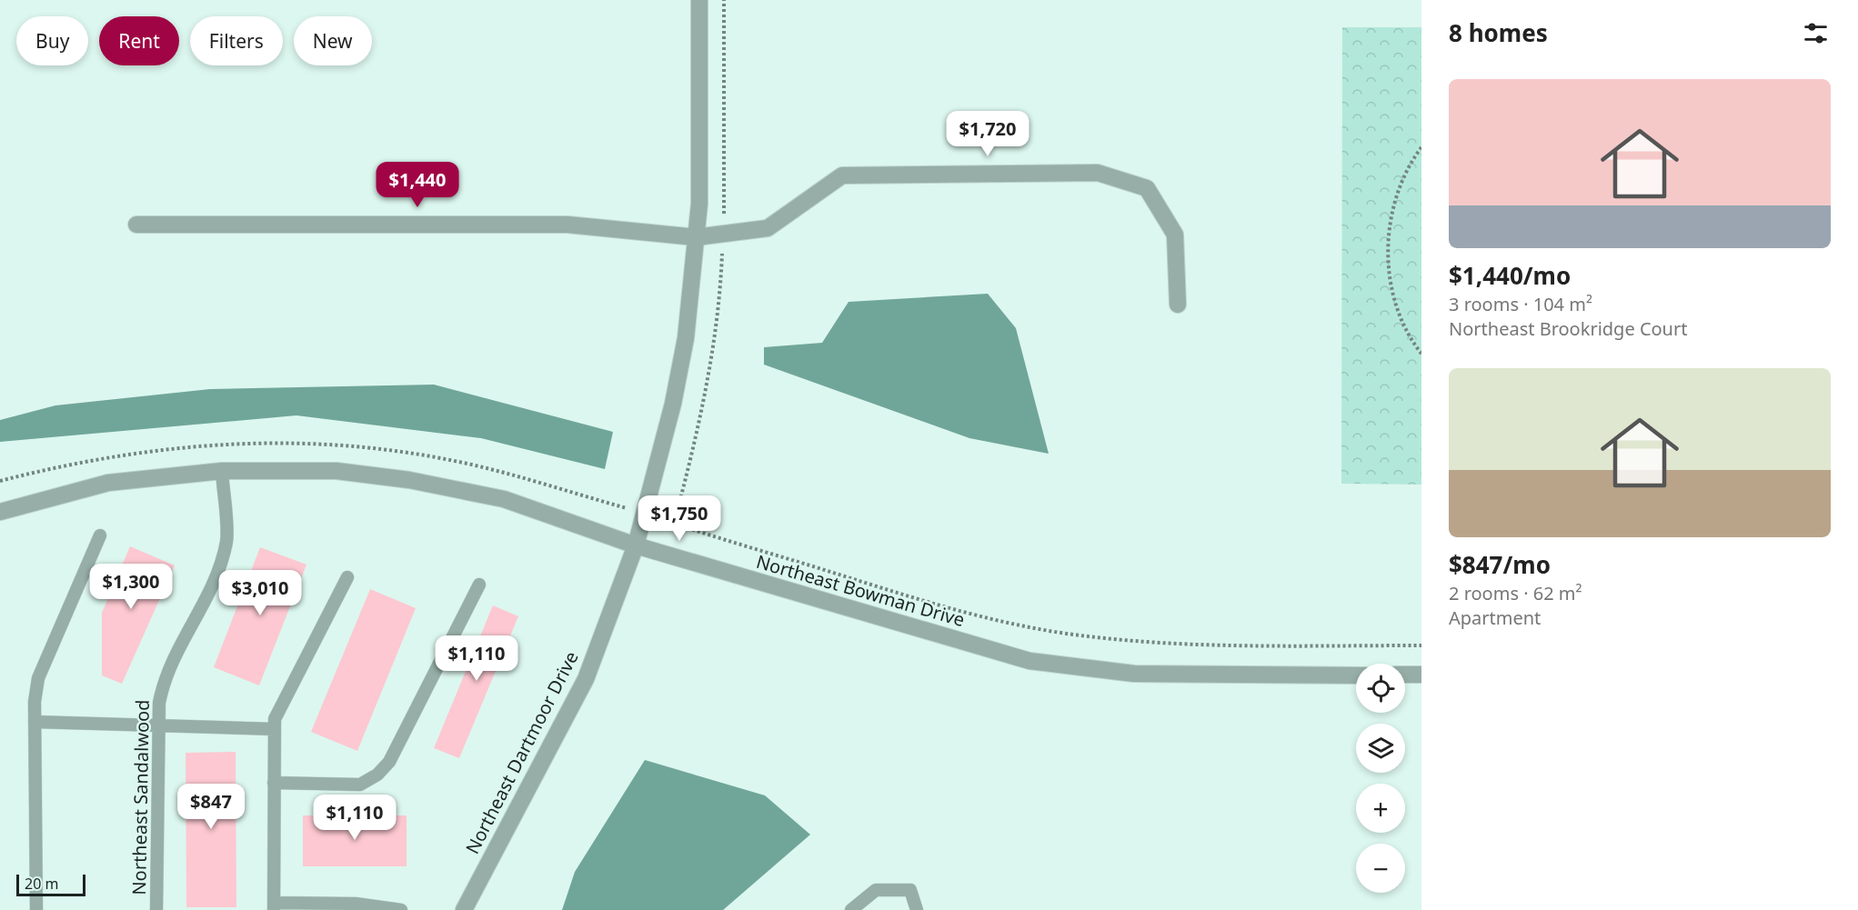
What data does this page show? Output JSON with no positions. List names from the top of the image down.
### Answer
{
  "streets": {
    "street": ["Northeast Bowman Drive", "Northeast Dartmoor Drive"],
    "lane": ["Northeast Sandalwood"]
  },
  "crossings": [
    ["Northeast Bowman Drive", "Northeast Dartmoor Drive"],
    ["Northeast Bowman Drive", "Northeast Sandalwood"]
  ],
  "scale_bar": "20 m",
  "page": {
    "heading": "8 homes",
    "chip": [
      "Buy",
      "Rent",
      "Filters",
      "New"
    ],
    "list": [
      {
        "name": "$1,440/mo",
        "note": "3 rooms · 104 m² · Northeast Brookridge Court"
      },
      {
        "name": "$847/mo",
        "note": "2 rooms · 62 m² · Apartment"
      }
    ],
    "price": [
      "$1,720",
      "$1,440",
      "$1,750",
      "$1,300",
      "$3,010",
      "$1,110",
      "$847",
      "$1,110"
    ],
    "map_buttons": ["+", "−"],
    "scale": "20 m"
  }
}
